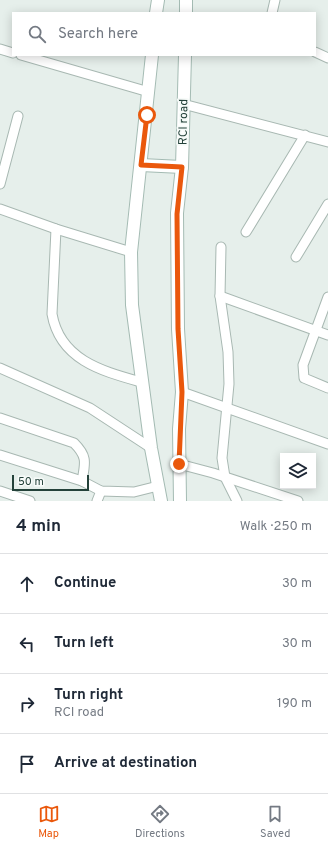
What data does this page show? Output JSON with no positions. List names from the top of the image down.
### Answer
{
  "streets": {
    "main road": ["RCI road"]
  },
  "scale_bar": "50 m",
  "page": {
    "search": "Search here",
    "scale": "50 m",
    "heading": ["4 min", "Walk · 250 m"],
    "list": [
      ["Continue", "30 m"],
      ["Turn left", "30 m"],
      ["Turn right", "RCI road", "190 m"],
      "Arrive at destination"
    ],
    "nav": ["Map", "Directions", "Saved"]
  }
}
